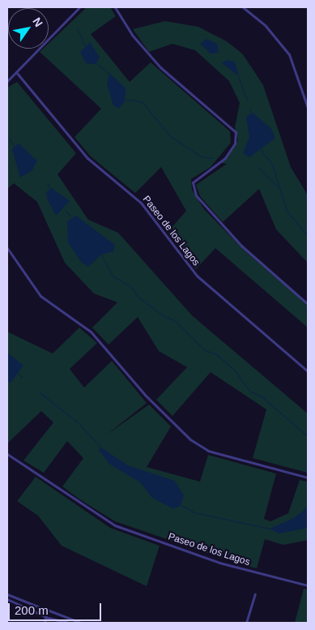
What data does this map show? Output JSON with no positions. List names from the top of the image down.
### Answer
{
  "streets": {
    "street": ["Paseo de los Lagos"]
  },
  "scale_bar": "200 m",
  "north": "top right"
}
